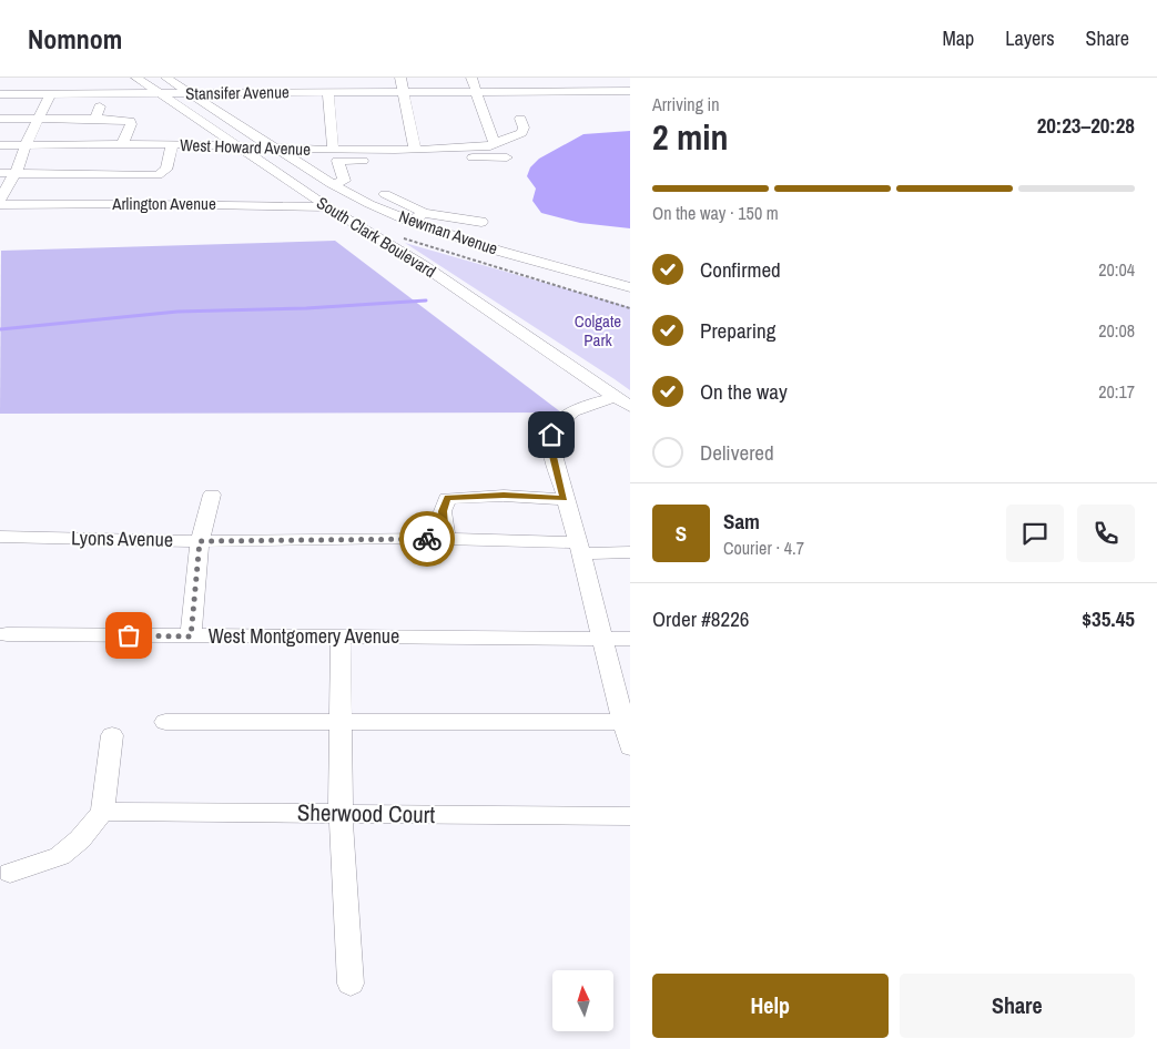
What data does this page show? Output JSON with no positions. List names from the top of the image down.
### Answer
{
  "streets": {
    "street": [
      "Stansifer Avenue",
      "West Howard Avenue",
      "Arlington Avenue",
      "Newman Avenue",
      "South Clark Boulevard",
      "Lyons Avenue",
      "West Montgomery Avenue",
      "Sherwood Court"
    ]
  },
  "crossings": [
    ["Stansifer Avenue", "South Clark Boulevard"],
    ["West Howard Avenue", "Newman Avenue"],
    ["West Howard Avenue", "South Clark Boulevard"],
    ["Arlington Avenue", "South Clark Boulevard"]
  ],
  "parks": ["Colgate Park"],
  "north": "top",
  "page": {
    "header": "Nomnom",
    "nav": ["Map", "Layers", "Share"],
    "heading": ["2 min", "Arriving in", "20:23–20:28"],
    "panel": [
      "Sam",
      "Courier · 4.7",
      "Order #8226",
      "$35.45"
    ],
    "bar": "On the way · 150 m",
    "list": [
      ["Confirmed", "20:04"],
      ["Preparing", "20:08"],
      ["On the way", "20:17"],
      "Delivered"
    ],
    "round": "S",
    "buttons": ["Help", "Share"]
  }
}
